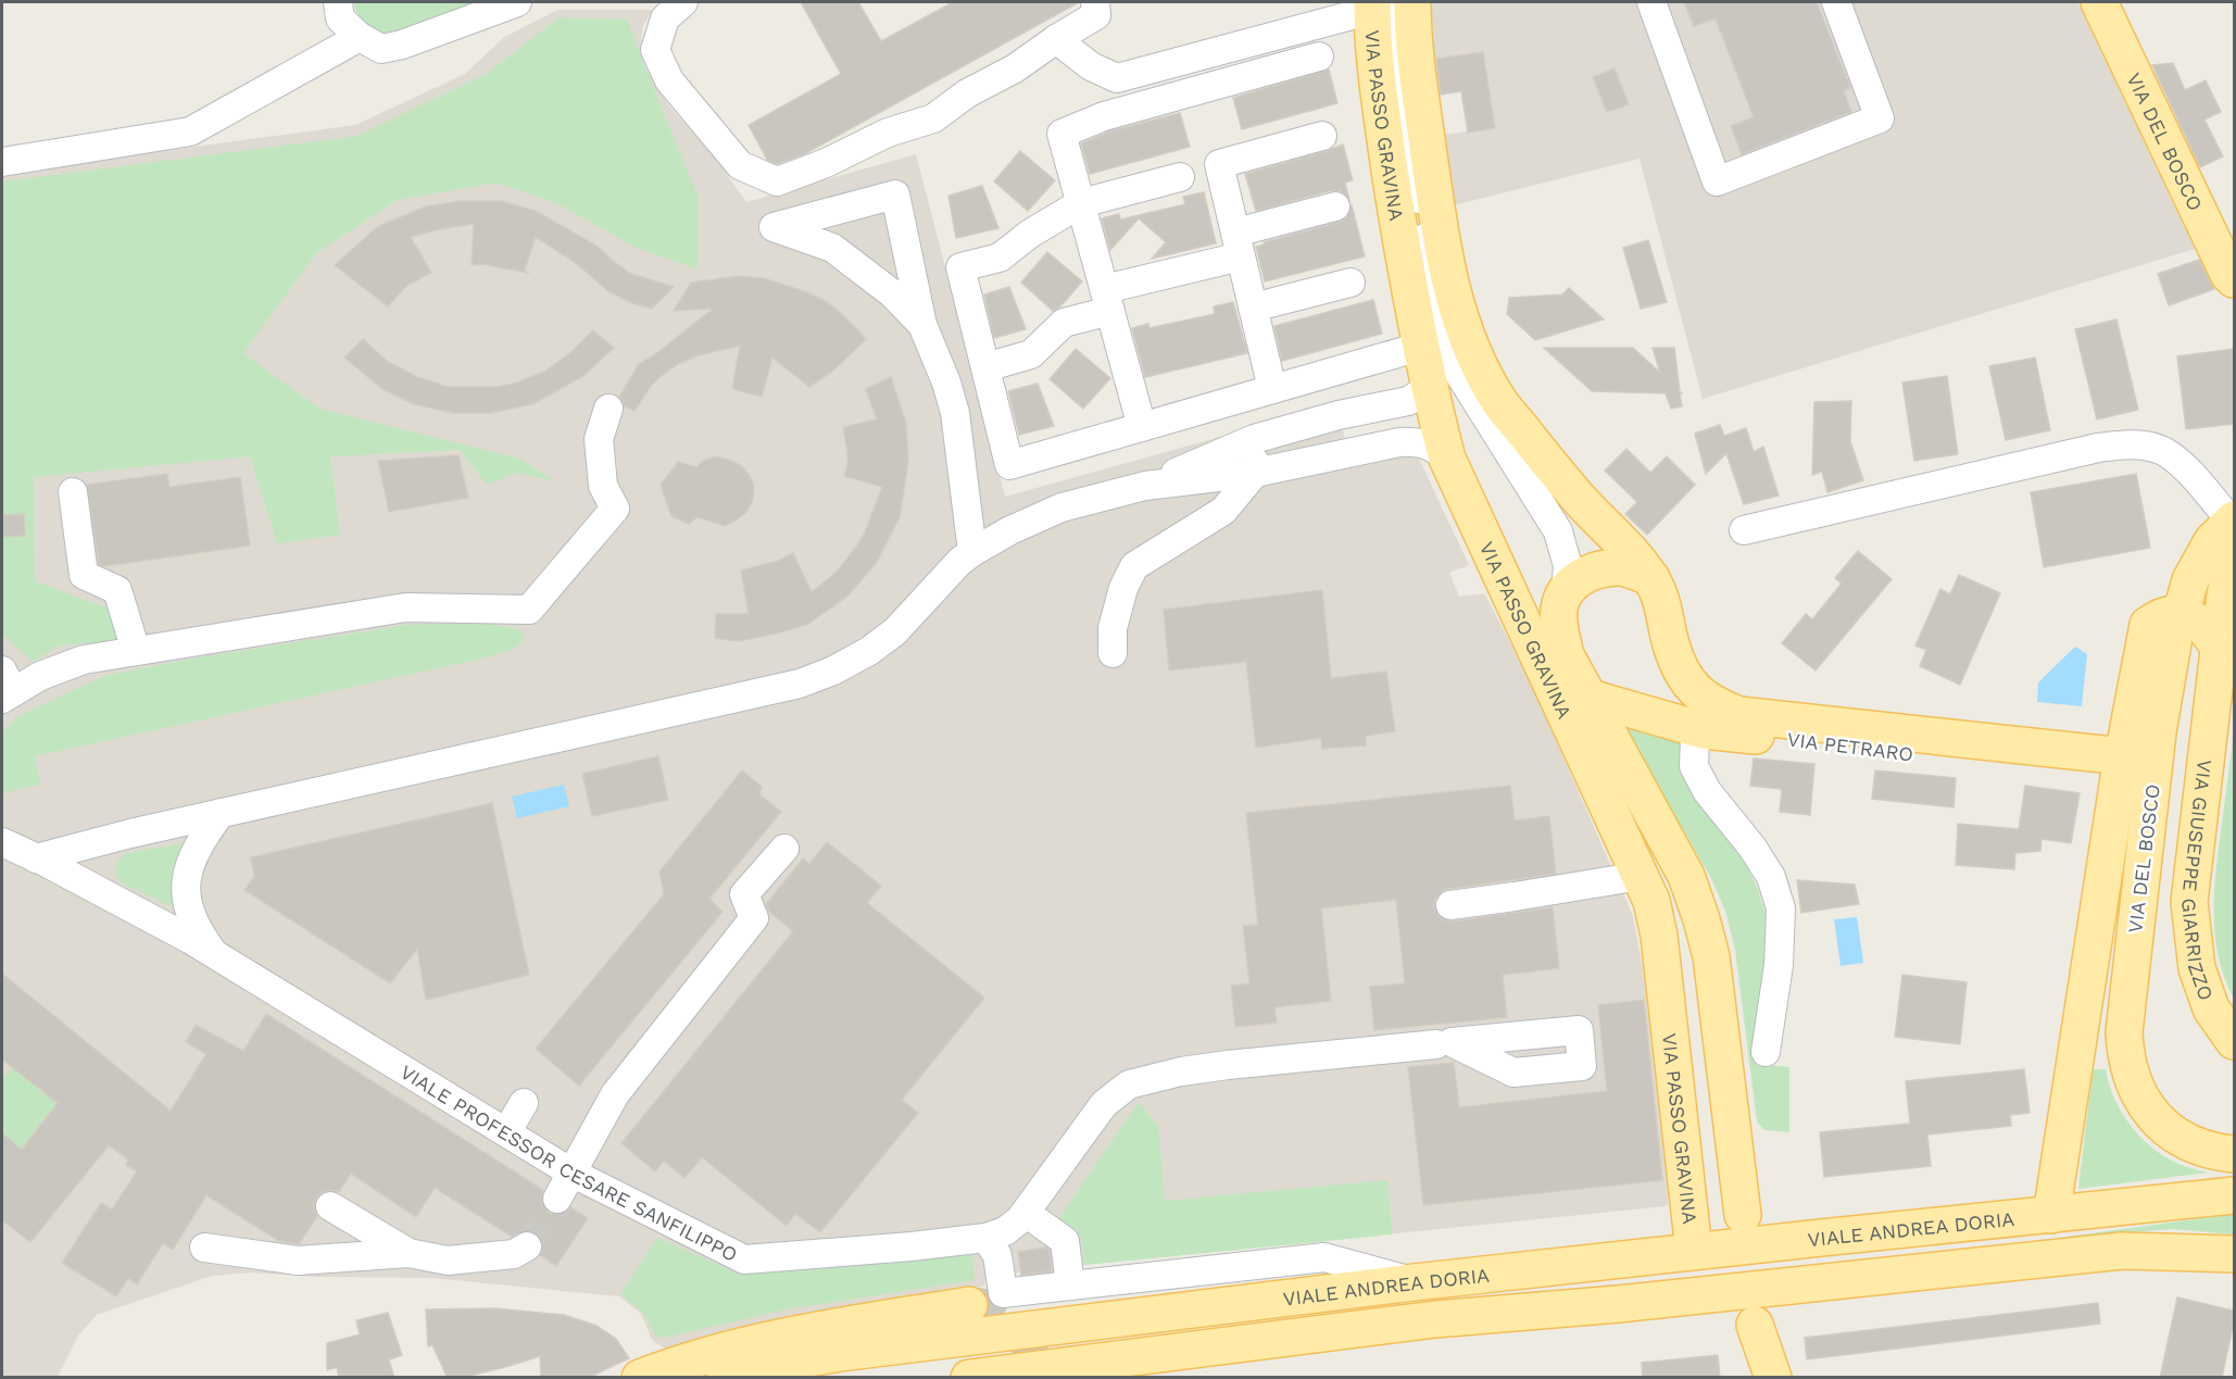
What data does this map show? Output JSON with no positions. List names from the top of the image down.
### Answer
{
  "streets": {
    "main road": [
      "VIA PASSO GRAVINA",
      "VIA DEL BOSCO",
      "VIA PETRARO",
      "VIA GIUSEPPE GIARRIZZO",
      "VIALE ANDREA DORIA"
    ],
    "street": ["VIALE PROFESSOR CESARE SANFILIPPO"]
  },
  "crossings": [
    ["VIA PASSO GRAVINA", "VIA PETRARO"],
    ["VIA PASSO GRAVINA", "VIALE ANDREA DORIA"],
    ["VIA DEL BOSCO", "VIA PETRARO"],
    ["VIA DEL BOSCO", "VIALE ANDREA DORIA"]
  ]
}
